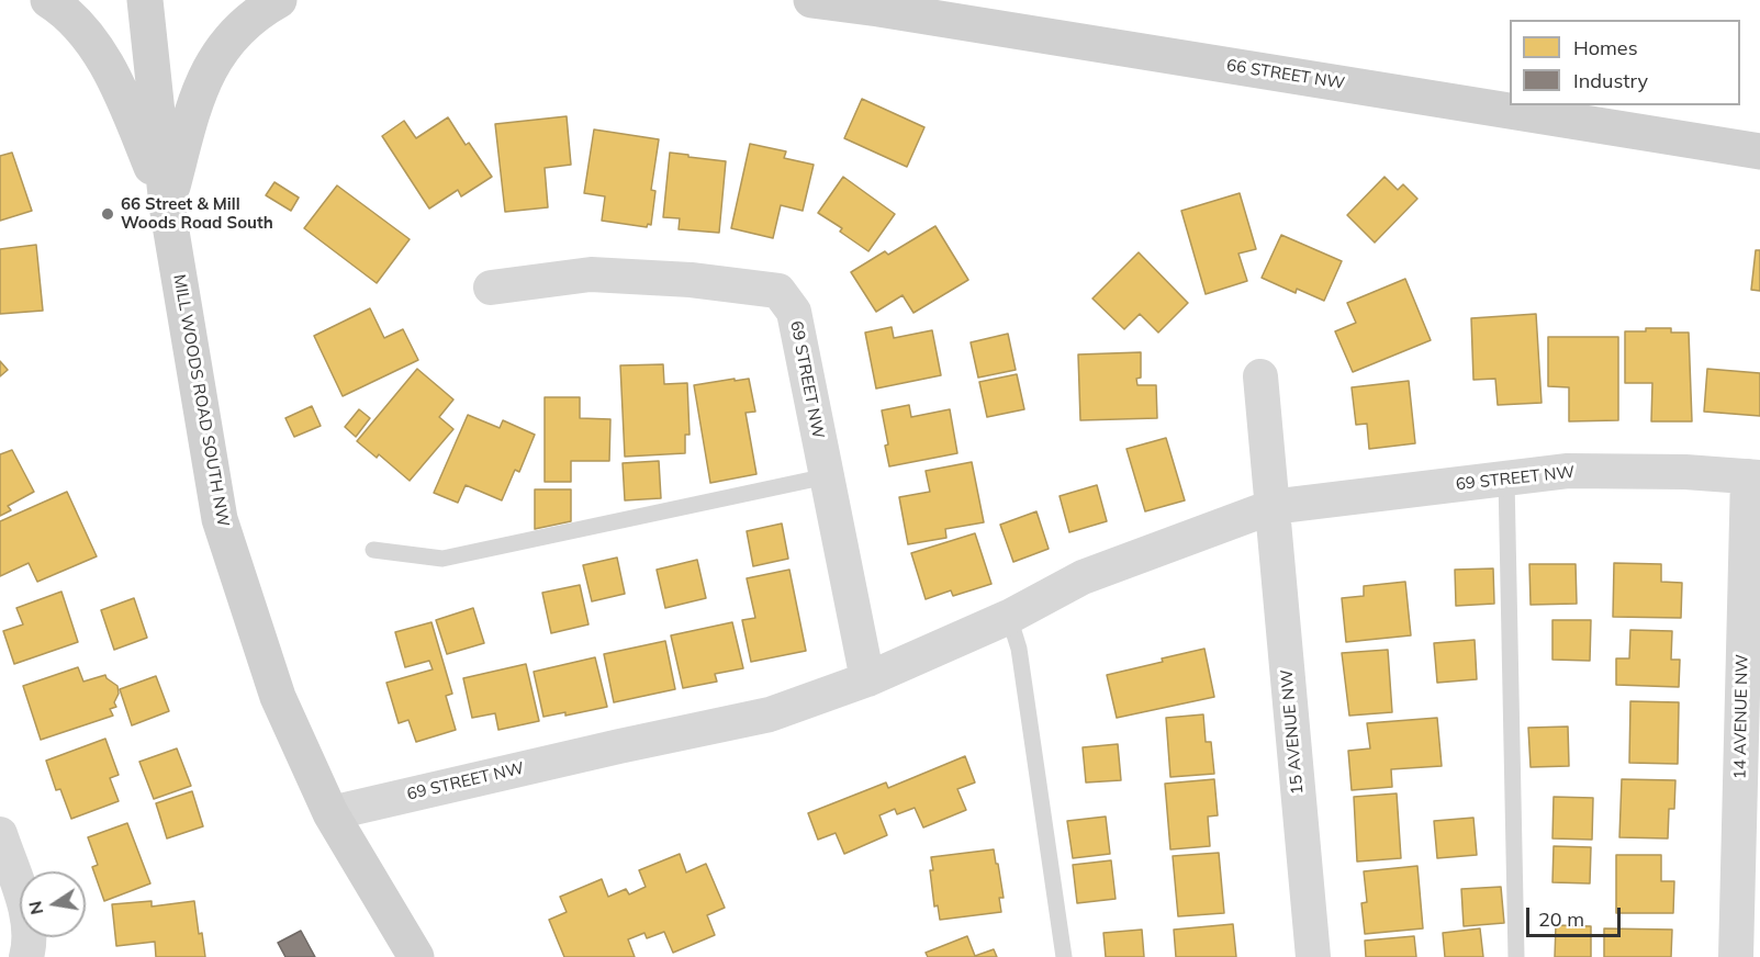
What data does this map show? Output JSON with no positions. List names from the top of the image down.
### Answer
{
  "streets": {
    "main road": ["66 STREET NW", "MILL WOODS ROAD SOUTH NW"],
    "street": ["69 STREET NW", "14 AVENUE NW", "15 AVENUE NW"]
  },
  "crossings": [
    ["69 STREET NW", "MILL WOODS ROAD SOUTH NW"],
    ["69 STREET NW", "14 AVENUE NW"],
    ["69 STREET NW", "15 AVENUE NW"]
  ],
  "places": ["66 Street & Mill Woods Road South"],
  "legend": ["Homes", "Industry"],
  "scale_bar": "20 m",
  "north": "left"
}
